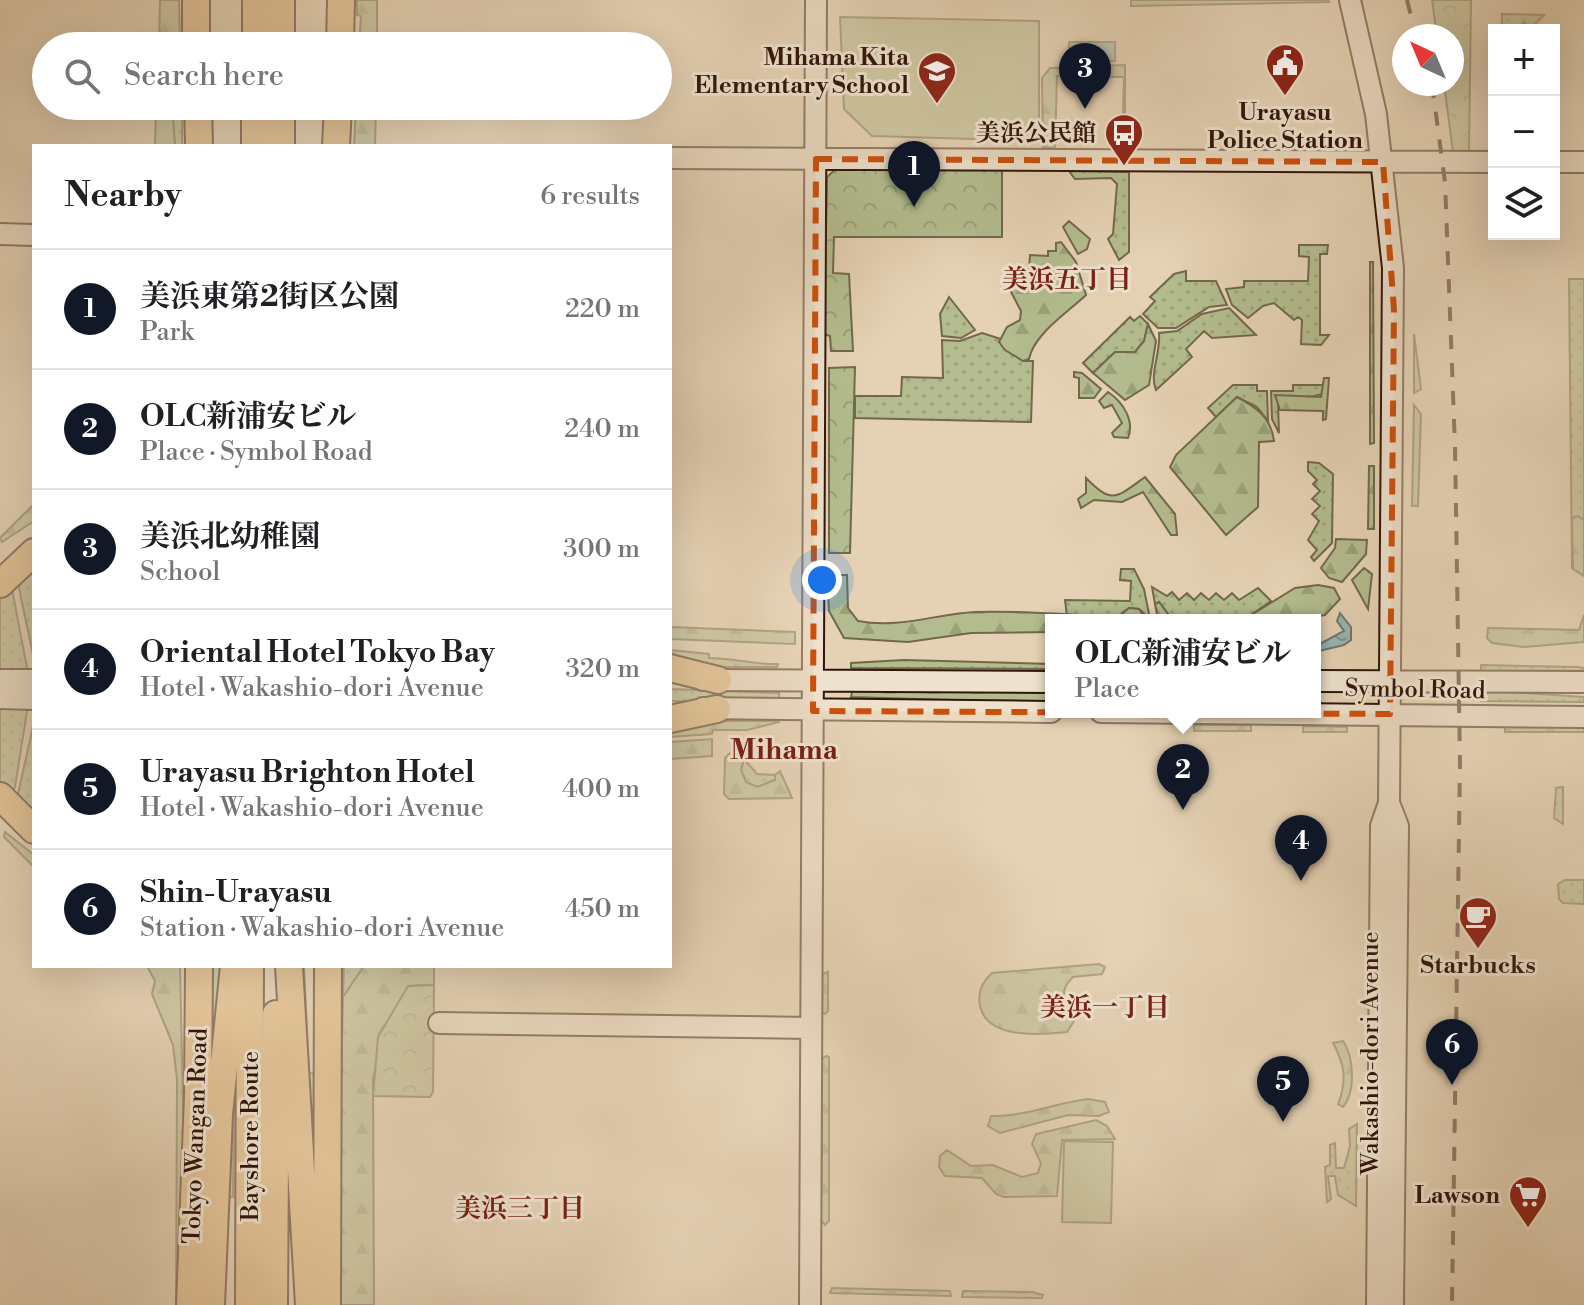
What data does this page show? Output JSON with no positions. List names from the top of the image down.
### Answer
{
  "streets": {
    "highway": ["Tokyo Wangan Road", "Bayshore Route"],
    "street": ["Symbol Road", "Wakashio-dori Avenue"]
  },
  "crossings": [
    ["Symbol Road", "Wakashio-dori Avenue"]
  ],
  "districts": [
    "美浜五丁目",
    "Mihama",
    "美浜一丁目",
    "美浜三丁目"
  ],
  "places": {
    "public building": ["Urayasu Police Station"],
    "school or university": ["Mihama Kita Elementary School"],
    "bus stop": ["美浜公民館"],
    "cafe": ["Starbucks"],
    "supermarket": ["Lawson"]
  },
  "north": "top left",
  "page": {
    "map_buttons": ["+", "−"],
    "search": "Search here",
    "pins": [
      "3",
      "1",
      "2",
      "4",
      "6",
      "5"
    ],
    "heading": ["Nearby", "6 results"],
    "list": [
      {
        "mark": "1",
        "name": "美浜東第2街区公園",
        "note": "Park",
        "value": "220 m"
      },
      {
        "mark": "2",
        "name": "OLC新浦安ビル",
        "note": "Place · Symbol Road",
        "value": "240 m"
      },
      {
        "mark": "3",
        "name": "美浜北幼稚園",
        "note": "School",
        "value": "300 m"
      },
      {
        "mark": "4",
        "name": "Oriental Hotel Tokyo Bay",
        "note": "Hotel · Wakashio-dori Avenue",
        "value": "320 m"
      },
      {
        "mark": "5",
        "name": "Urayasu Brighton Hotel",
        "note": "Hotel · Wakashio-dori Avenue",
        "value": "400 m"
      },
      {
        "mark": "6",
        "name": "Shin-Urayasu",
        "note": "Station · Wakashio-dori Avenue",
        "value": "450 m"
      }
    ],
    "popup": ["OLC新浦安ビル", "Place"]
  }
}
